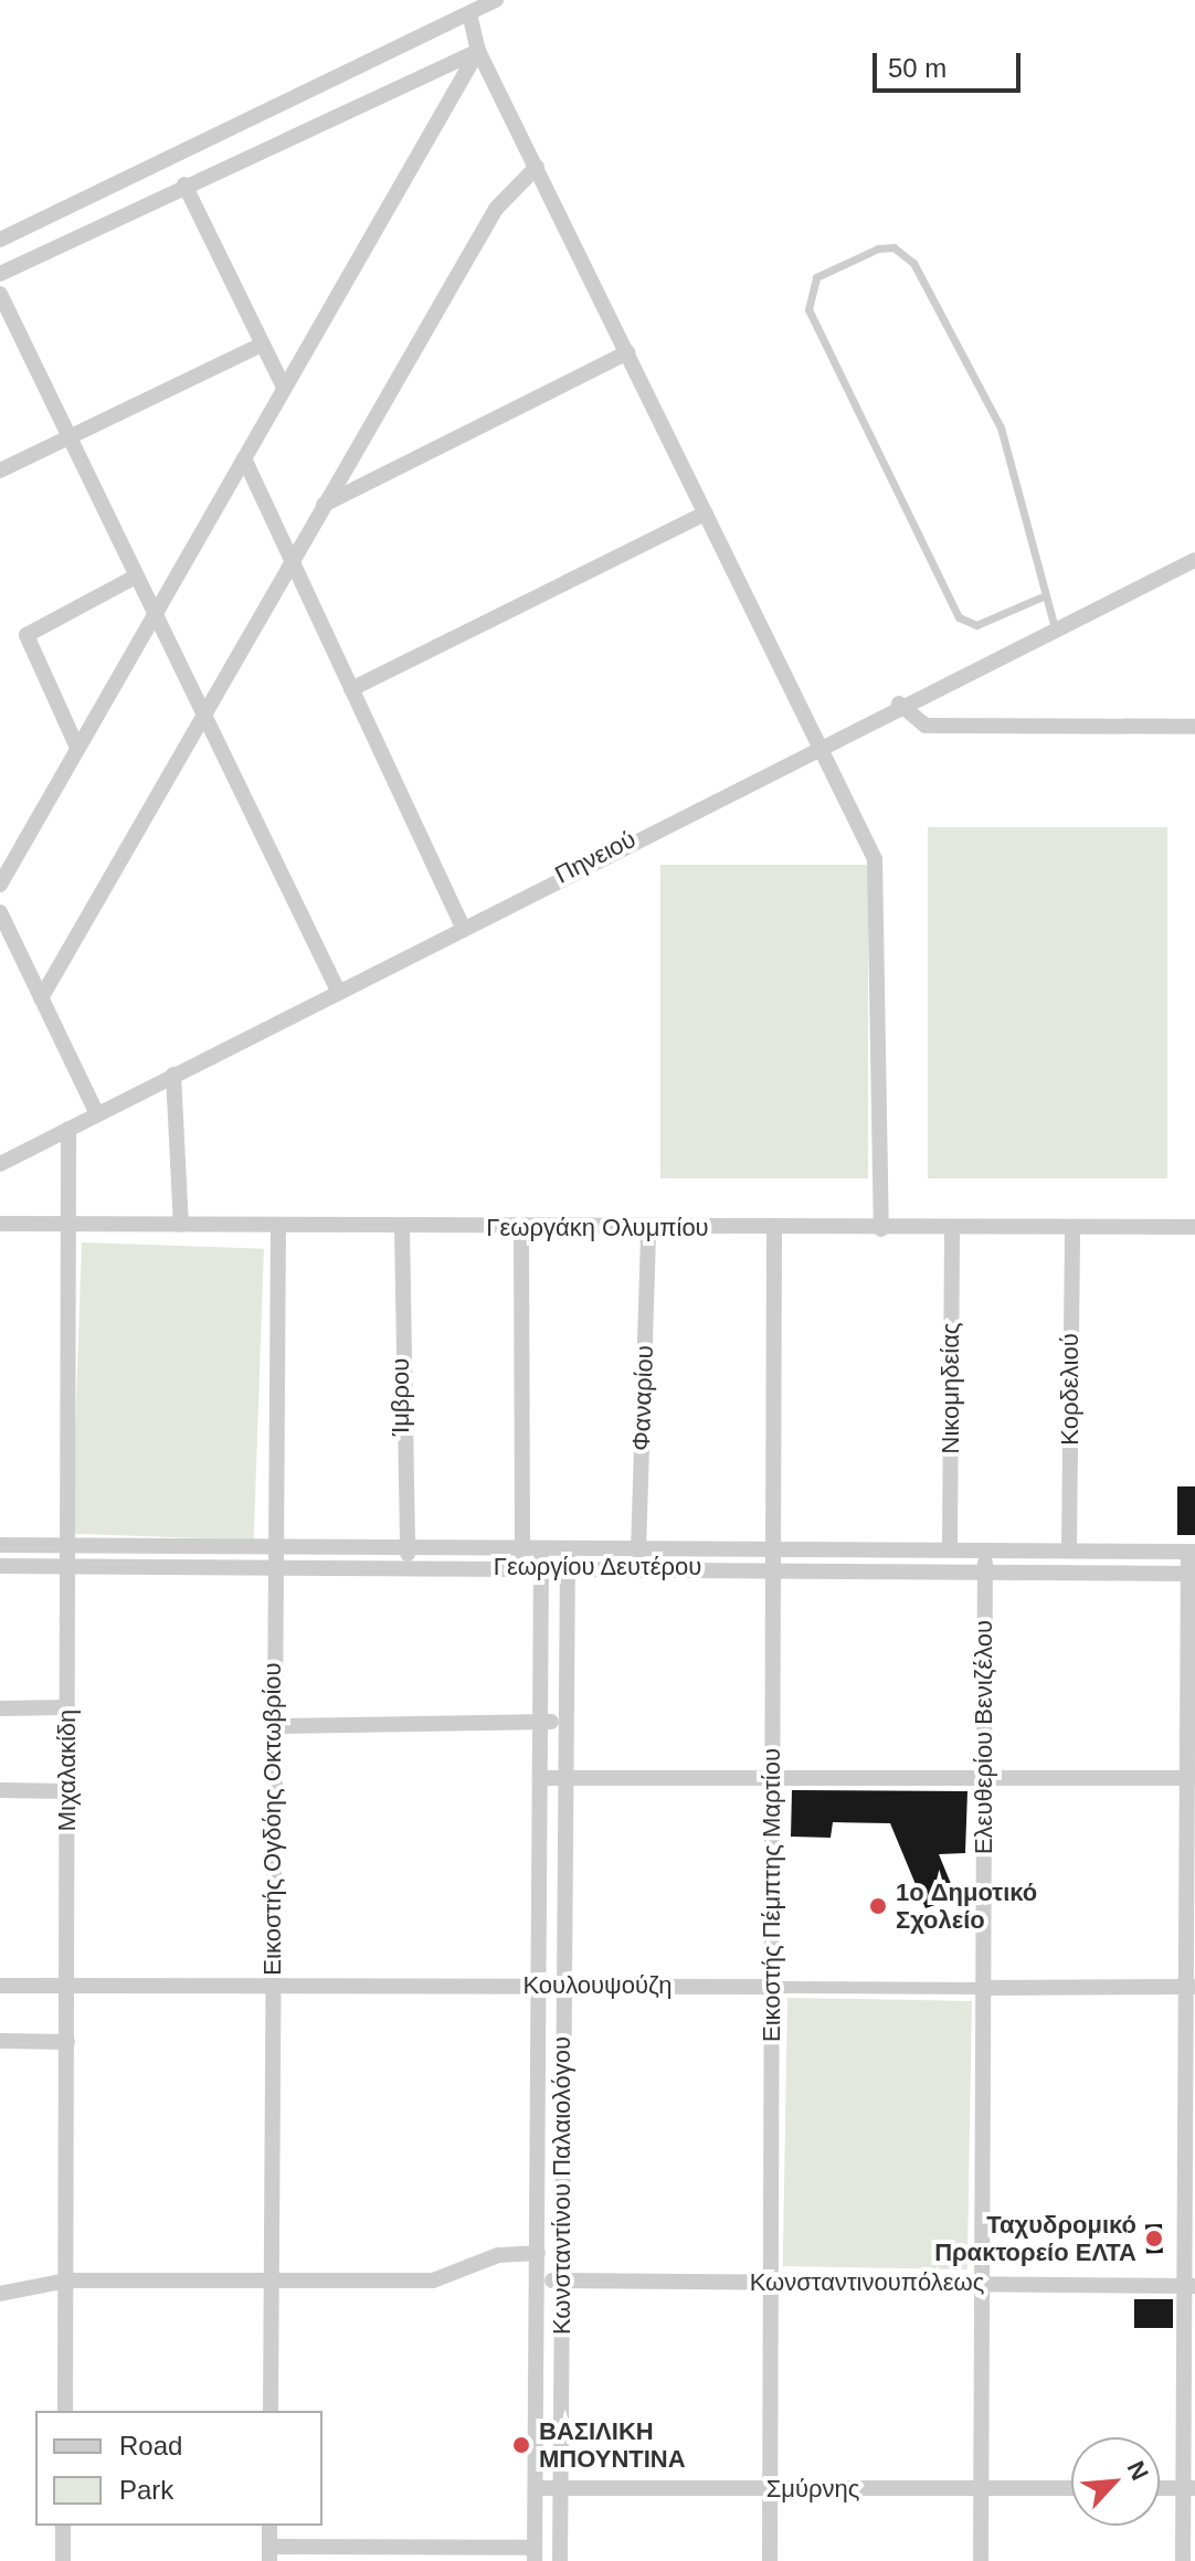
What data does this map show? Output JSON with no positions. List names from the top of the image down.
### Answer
{
  "streets": {
    "street": [
      "Πηνειού",
      "Γεωργάκη Ολυμπίου",
      "Νικομηδείας",
      "Κορδελιού",
      "Ίμβρου",
      "Φαναρίου",
      "Γεωργίου Δευτέρου",
      "Ελευθερίου Βενιζέλου",
      "Μιχαλακίδη",
      "Εικοστής Ογδόης Οκτωβρίου",
      "Εικοστής Πέμπτης Μαρτίου",
      "Κουλουψούζη",
      "Κωνσταντίνου Παλαιολόγου",
      "Κωνσταντινουπόλεως",
      "Σμύρνης"
    ]
  },
  "crossings": [
    ["Πηνειού", "Μιχαλακίδη"],
    ["Γεωργάκη Ολυμπίου", "Νικομηδείας"],
    ["Γεωργάκη Ολυμπίου", "Κορδελιού"],
    ["Γεωργάκη Ολυμπίου", "Ίμβρου"],
    ["Γεωργάκη Ολυμπίου", "Φαναρίου"],
    ["Γεωργάκη Ολυμπίου", "Μιχαλακίδη"],
    ["Γεωργάκη Ολυμπίου", "Εικοστής Ογδόης Οκτωβρίου"],
    ["Γεωργάκη Ολυμπίου", "Εικοστής Πέμπτης Μαρτίου"],
    ["Νικομηδείας", "Γεωργίου Δευτέρου"],
    ["Κορδελιού", "Γεωργίου Δευτέρου"],
    ["Ίμβρου", "Γεωργίου Δευτέρου"],
    ["Φαναρίου", "Γεωργίου Δευτέρου"],
    ["Γεωργίου Δευτέρου", "Ελευθερίου Βενιζέλου"],
    ["Γεωργίου Δευτέρου", "Μιχαλακίδη"],
    ["Γεωργίου Δευτέρου", "Εικοστής Ογδόης Οκτωβρίου"],
    ["Γεωργίου Δευτέρου", "Εικοστής Πέμπτης Μαρτίου"],
    ["Γεωργίου Δευτέρου", "Κωνσταντίνου Παλαιολόγου"],
    ["Ελευθερίου Βενιζέλου", "Κουλουψούζη"],
    ["Ελευθερίου Βενιζέλου", "Κωνσταντινουπόλεως"],
    ["Ελευθερίου Βενιζέλου", "Σμύρνης"],
    ["Μιχαλακίδη", "Κουλουψούζη"],
    ["Εικοστής Ογδόης Οκτωβρίου", "Κουλουψούζη"],
    ["Εικοστής Πέμπτης Μαρτίου", "Κουλουψούζη"],
    ["Εικοστής Πέμπτης Μαρτίου", "Κωνσταντινουπόλεως"],
    ["Εικοστής Πέμπτης Μαρτίου", "Σμύρνης"],
    ["Κουλουψούζη", "Κωνσταντίνου Παλαιολόγου"],
    ["Κωνσταντίνου Παλαιολόγου", "Κωνσταντινουπόλεως"],
    ["Κωνσταντίνου Παλαιολόγου", "Σμύρνης"]
  ],
  "places": ["1o Δημοτικό Σχολείο", "Ταχυδρομικό Πρακτορείο ΕΛΤΑ", "ΒΑΣΙΛΙΚΗ ΜΠΟΥΝΤΙΝΑ"],
  "legend": ["Road", "Park"],
  "scale_bar": "50 m",
  "north": "top right"
}
